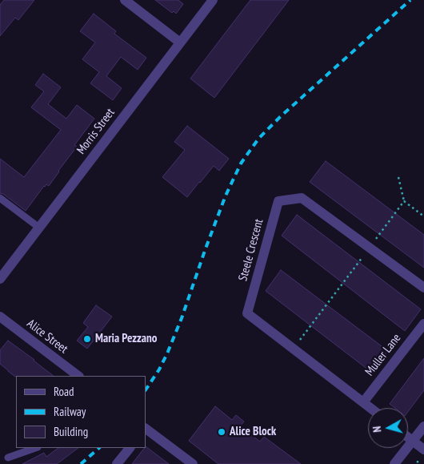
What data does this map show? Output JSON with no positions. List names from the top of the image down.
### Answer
{
  "streets": {
    "street": [
      "Morris Street",
      "Steele Crescent",
      "Alice Street",
      "Muller Lane"
    ]
  },
  "crossings": [
    ["Steele Crescent", "Muller Lane"]
  ],
  "places": ["Maria Pezzano", "Alice Block"],
  "legend": ["Road", "Railway", "Building"],
  "north": "left"
}
